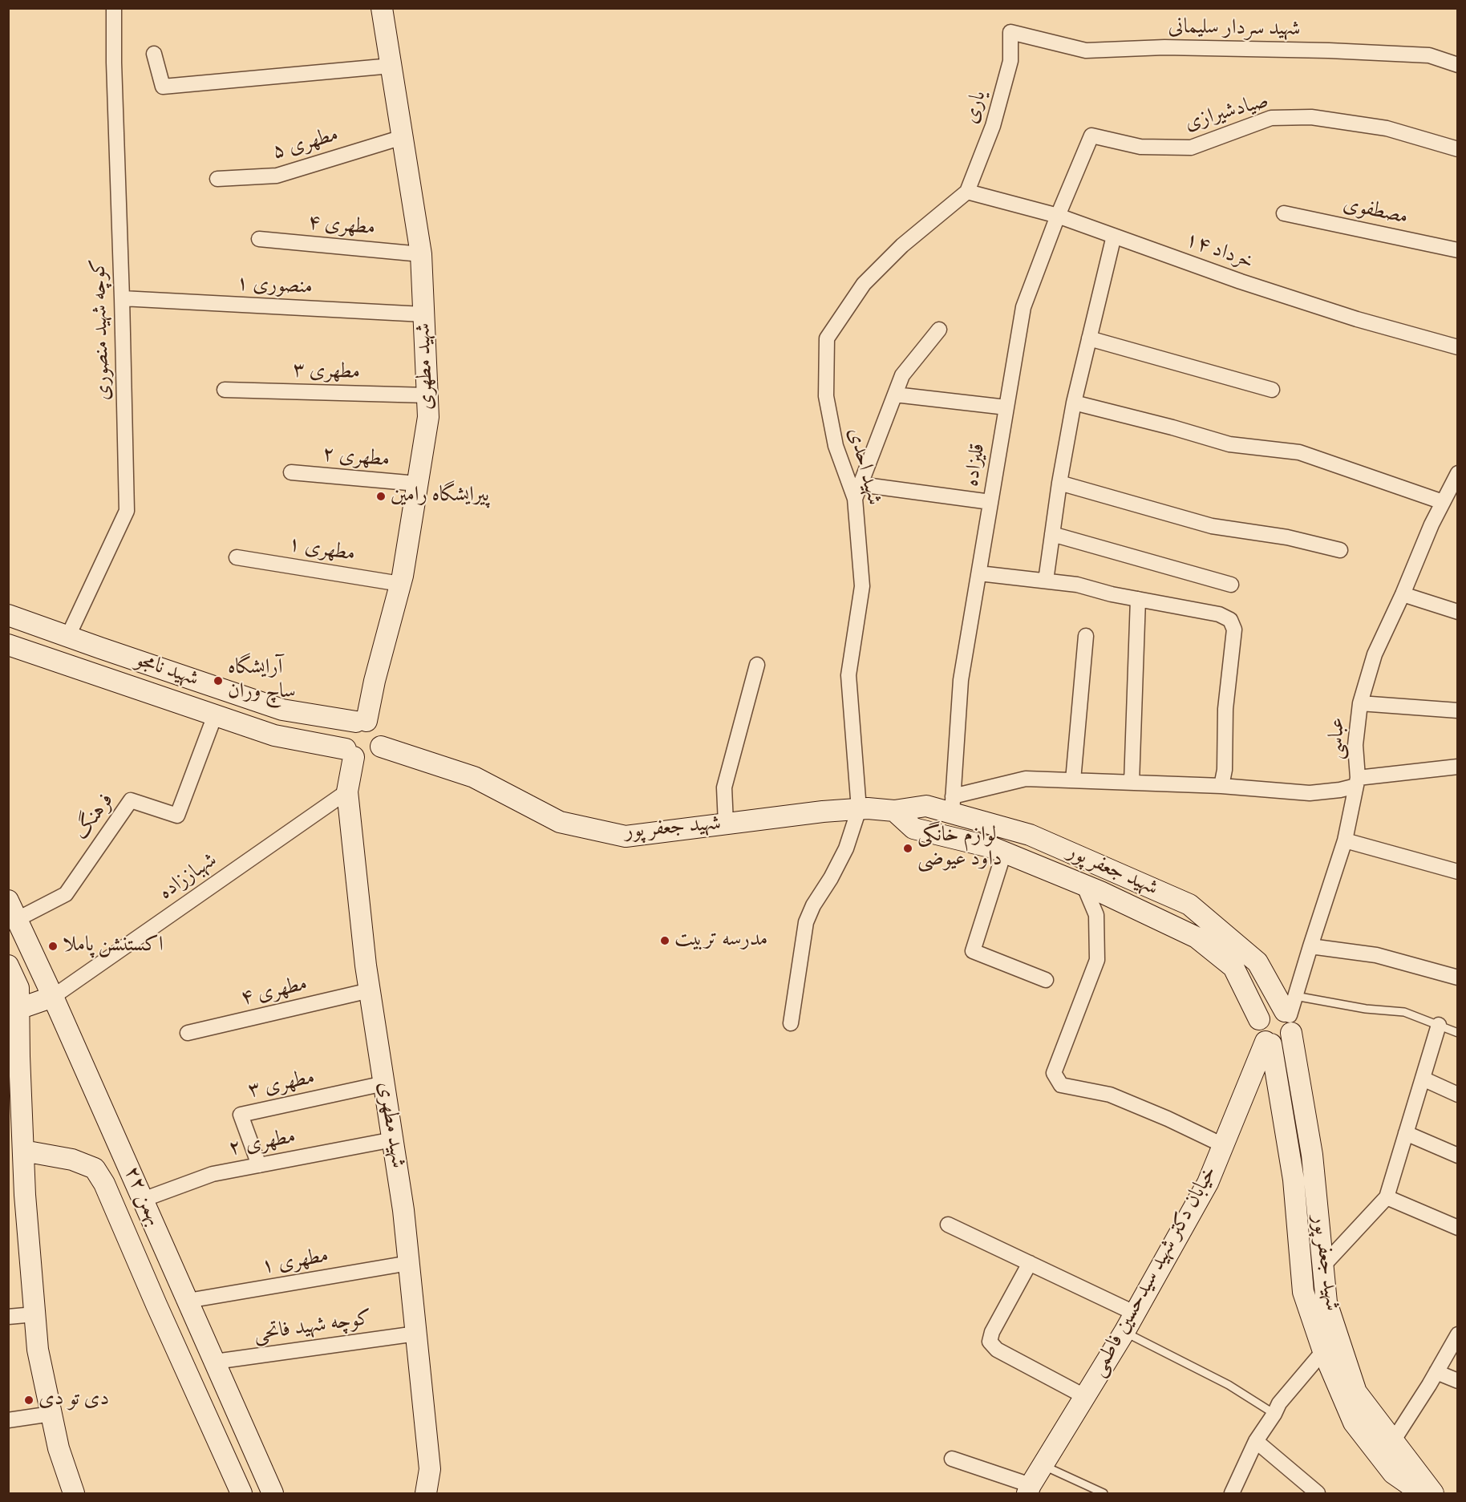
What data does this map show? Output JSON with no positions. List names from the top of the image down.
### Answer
{
  "streets": {
    "street": [
      "شهید سردار سلیمانی",
      "یاری",
      "صیادشیرازی",
      "مطهری ۵",
      "مصطفوی",
      "مطهری ۴",
      "۱۴ خرداد",
      "منصوری ۱",
      "کوچه شهید منصوری",
      "شهید مطهری",
      "مطهری ۳",
      "مطهری ۲",
      "قلیزاده",
      "شهید احدی",
      "مطهری ۱",
      "شهید نامجو",
      "عباسی",
      "فرهنگ",
      "شهید جعفر پور",
      "شهباززاده",
      "۲۲ بهمن",
      "خیابان دکتر شهید سیدحسین فاطمی",
      "کوچه شهید فاتحی"
    ]
  },
  "crossings": [
    ["شهید سردار سلیمانی", "یاری"],
    ["یاری", "۱۴ خرداد"],
    ["یاری", "شهید احدی"],
    ["صیادشیرازی", "قلیزاده"],
    ["مطهری ۵", "شهید مطهری"],
    ["مطهری ۴", "شهید مطهری"],
    ["۱۴ خرداد", "قلیزاده"],
    ["۱۴ خرداد", "شهید احدی"],
    ["منصوری ۱", "کوچه شهید منصوری"],
    ["منصوری ۱", "شهید مطهری"],
    ["کوچه شهید منصوری", "شهید نامجو"],
    ["شهید مطهری", "مطهری ۳"],
    ["شهید مطهری", "مطهری ۲"],
    ["شهید مطهری", "مطهری ۱"],
    ["شهید مطهری", "شهید نامجو"],
    ["شهید مطهری", "شهید جعفر پور"],
    ["شهید مطهری", "شهباززاده"],
    ["شهید مطهری", "کوچه شهید فاتحی"],
    ["مطهری ۳", "مطهری ۲"],
    ["مطهری ۲", "۲۲ بهمن"],
    ["قلیزاده", "شهید جعفر پور"],
    ["شهید احدی", "شهید جعفر پور"],
    ["مطهری ۱", "۲۲ بهمن"],
    ["شهید نامجو", "فرهنگ"],
    ["شهید نامجو", "شهید جعفر پور"],
    ["عباسی", "شهید جعفر پور"],
    ["عباسی", "خیابان دکتر شهید سیدحسین فاطمی"],
    ["فرهنگ", "۲۲ بهمن"],
    ["شهید جعفر پور", "خیابان دکتر شهید سیدحسین فاطمی"],
    ["شهباززاده", "۲۲ بهمن"],
    ["۲۲ بهمن", "کوچه شهید فاتحی"]
  ],
  "places": [
    "پیرایشگاه ‌رامین",
    "آرایشگاه ساچ وران",
    "لوازم خانگی داود عیوضی",
    "مدرسه تربیت",
    "اکستنشن پاملا",
    "دی تو دی"
  ]
}
